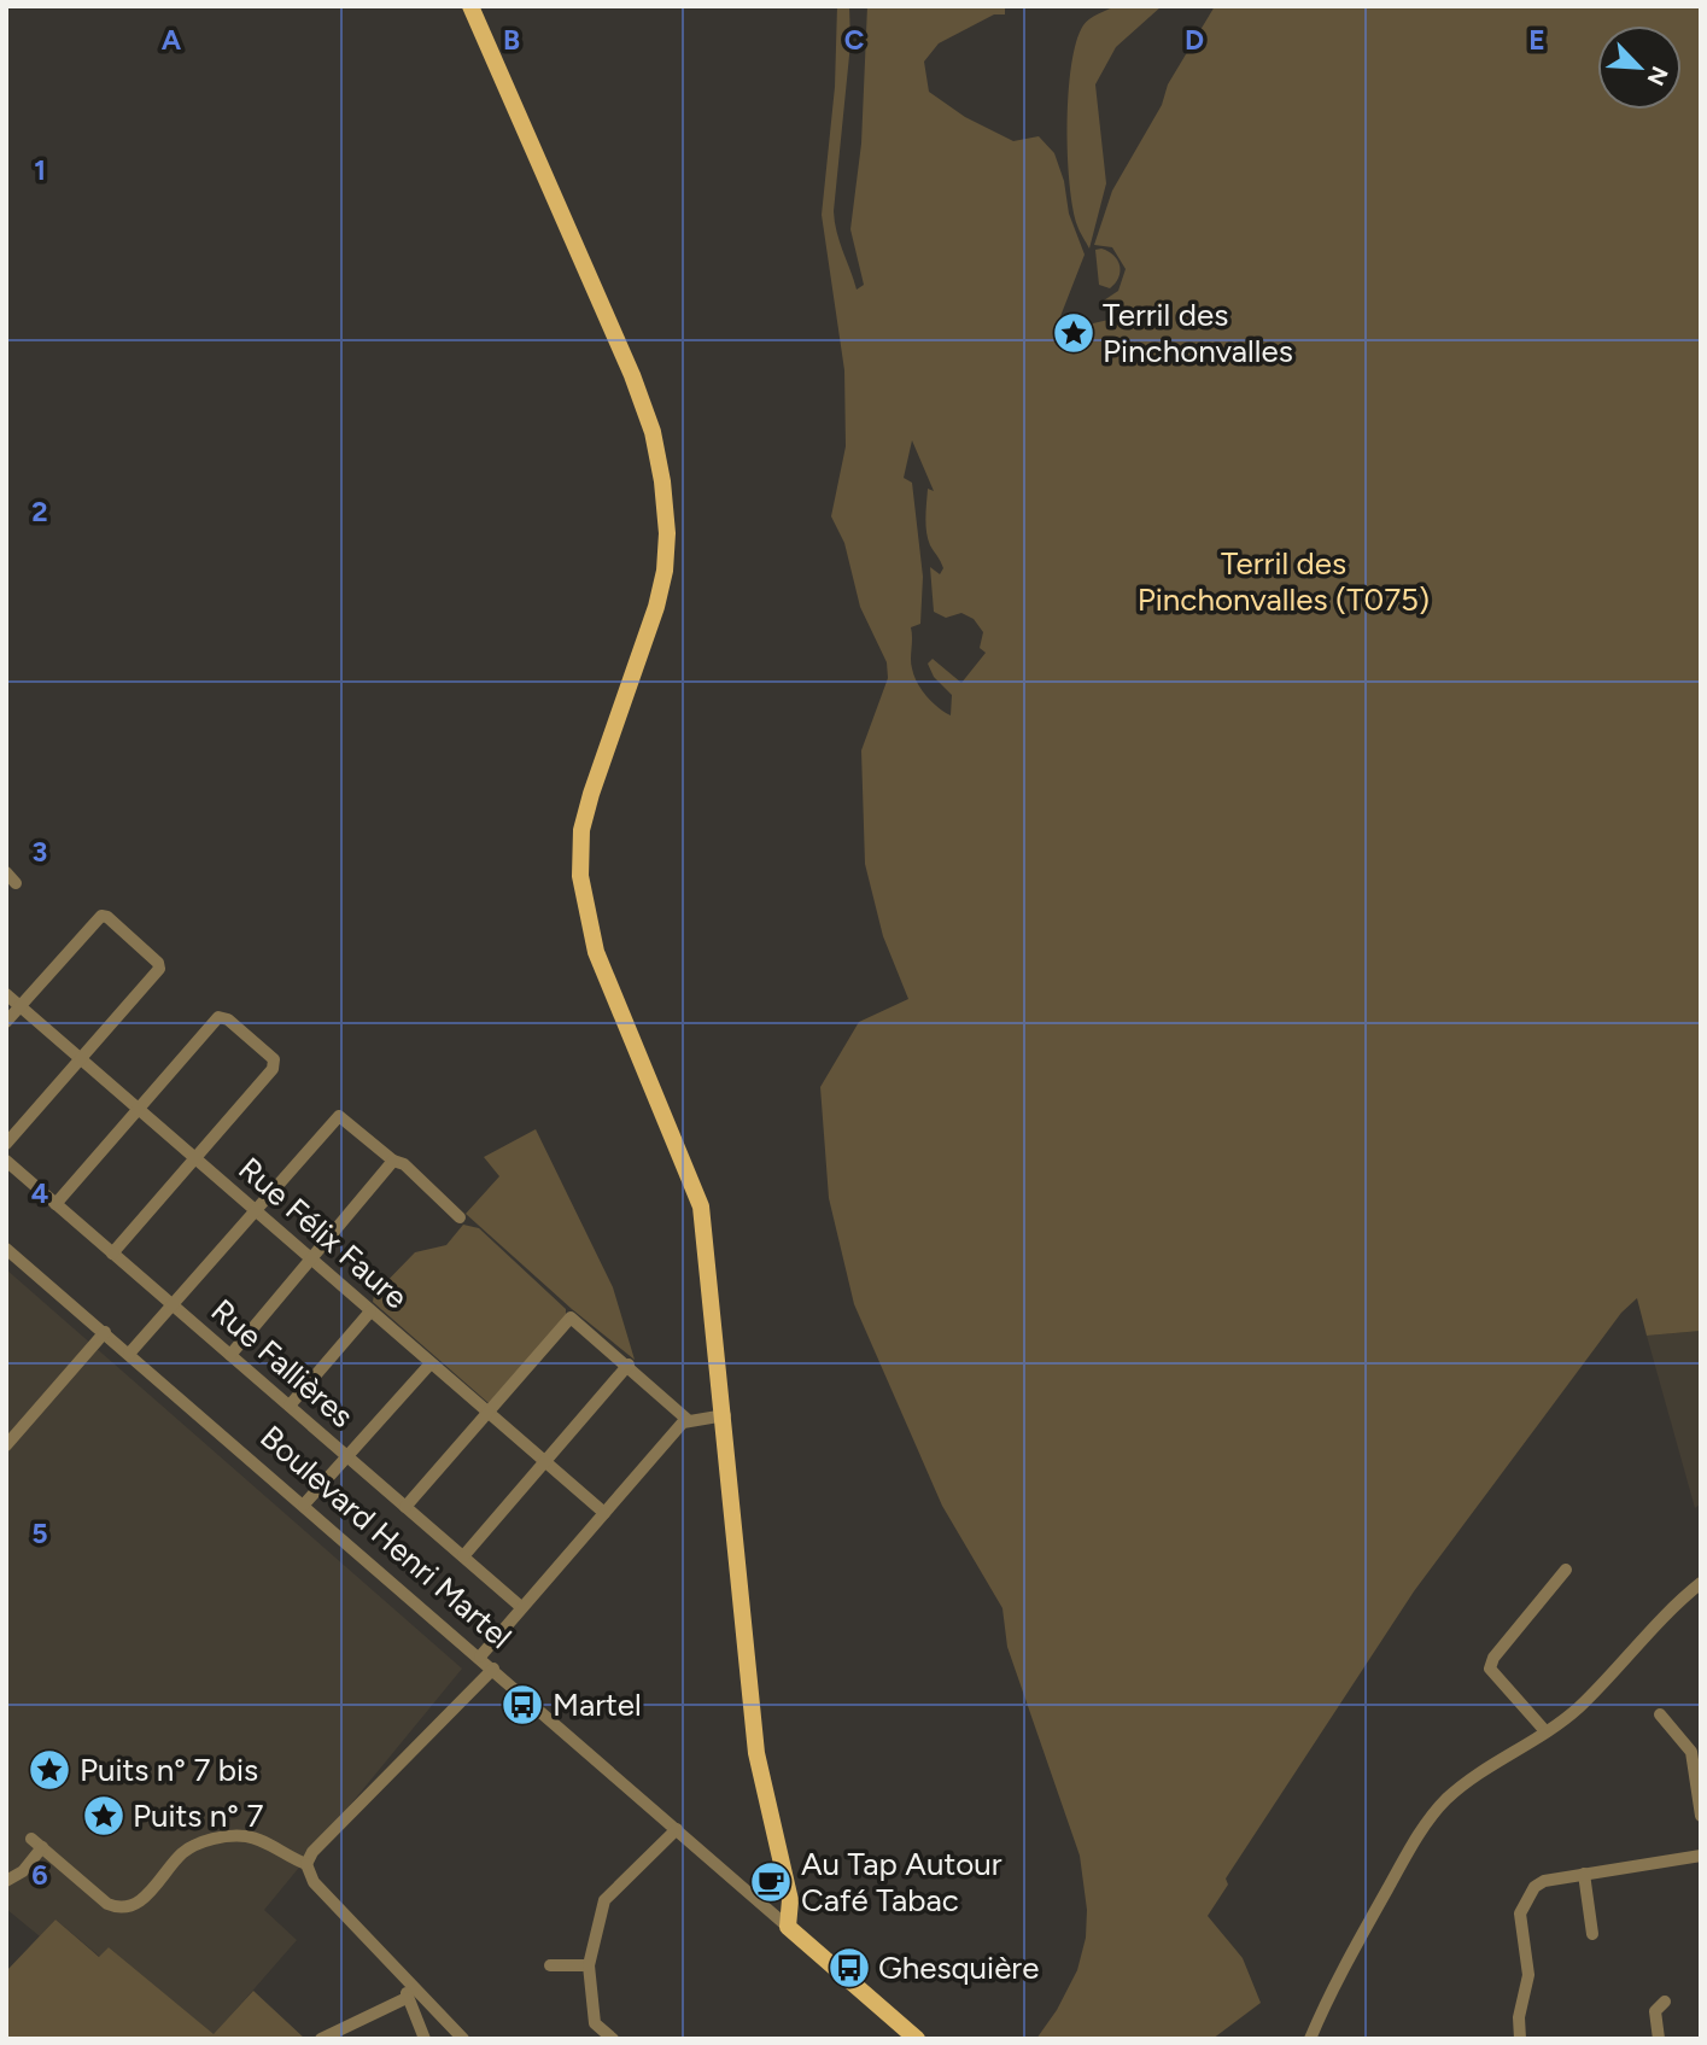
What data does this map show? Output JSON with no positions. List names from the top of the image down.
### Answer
{
  "streets": {
    "main road": ["Boulevard Henri Martel"],
    "street": ["Rue Félix Faure", "Rue Fallières"]
  },
  "parks": ["Terril des Pinchonvalles (T075)"],
  "places": {
    "place": ["Terril des Pinchonvalles", "Puits n° 7 bis", "Puits n° 7"],
    "bus stop": ["Martel", "Ghesquière"],
    "cafe": ["Au Tap Autour Café Tabac"]
  },
  "north": "bottom right",
  "grid": {
    "columns": [
      "A",
      "B",
      "C",
      "D",
      "E"
    ],
    "rows": [
      "1",
      "2",
      "3",
      "4",
      "5",
      "6"
    ]
  }
}
